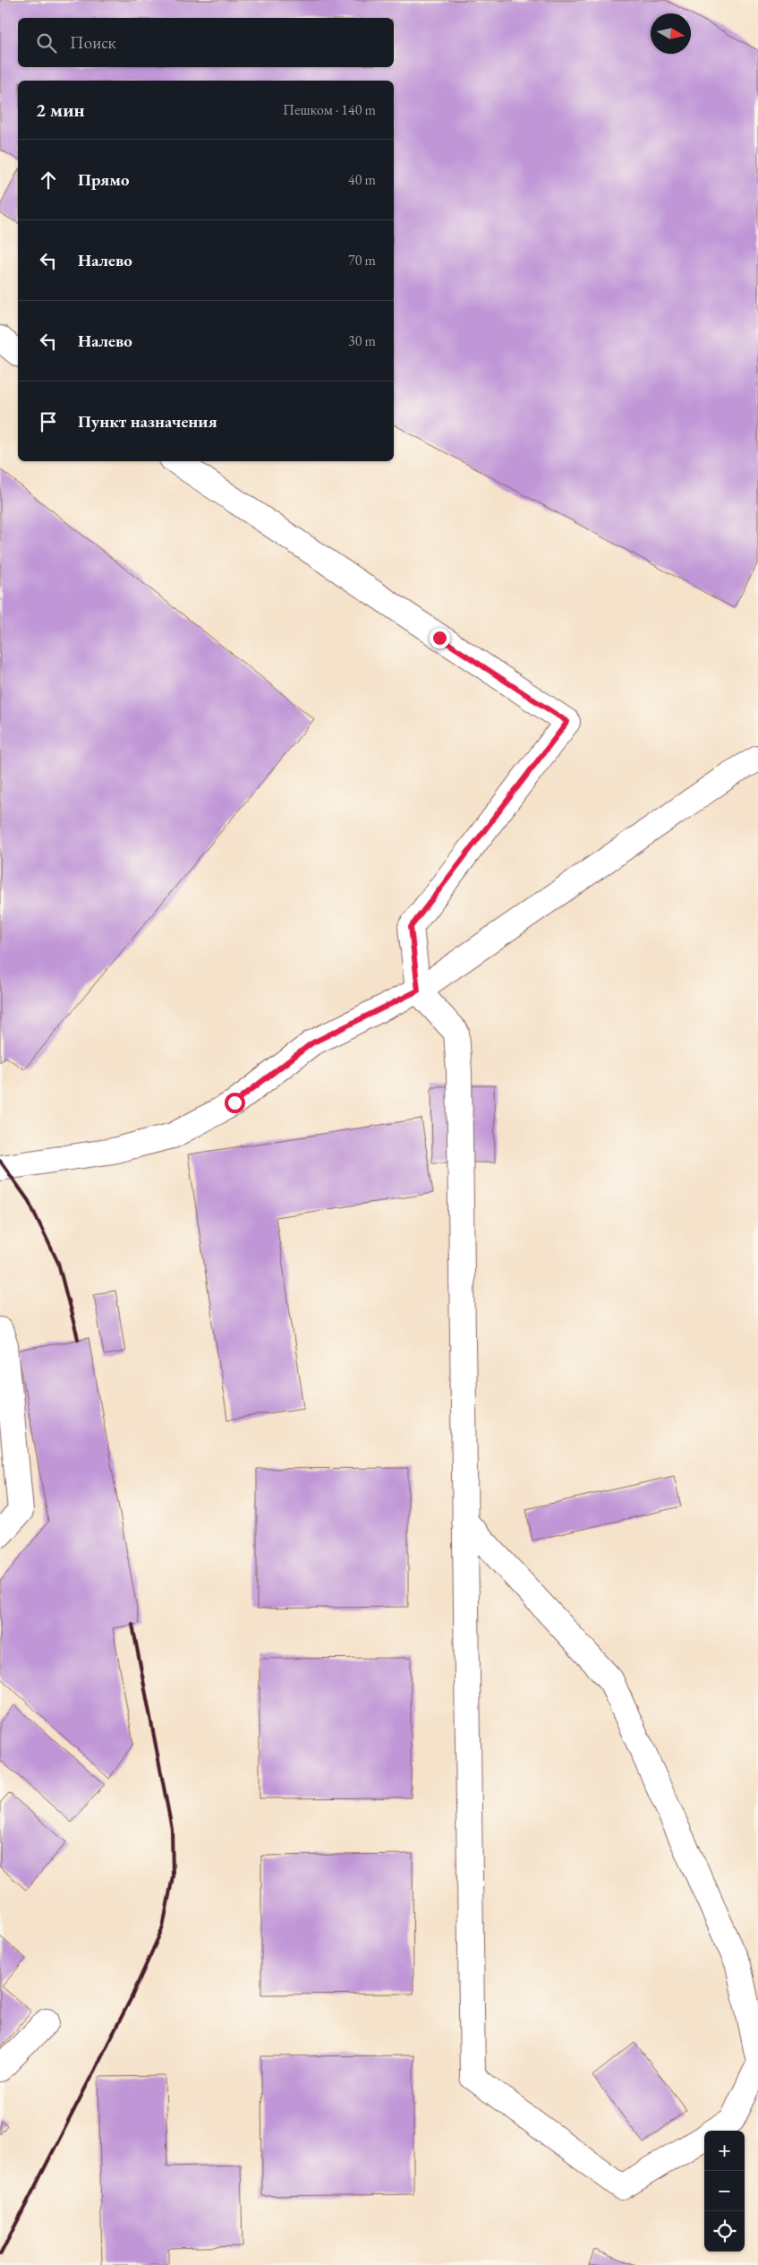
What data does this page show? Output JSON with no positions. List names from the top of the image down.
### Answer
{
  "north": "right",
  "page": {
    "search": "Поиск",
    "heading": ["2 мин", "Пешком · 140 m"],
    "list": [
      ["Прямо", "40 m"],
      ["Налево", "70 m"],
      ["Налево", "30 m"],
      "Пункт назначения"
    ],
    "map_buttons": ["+", "−"]
  }
}
